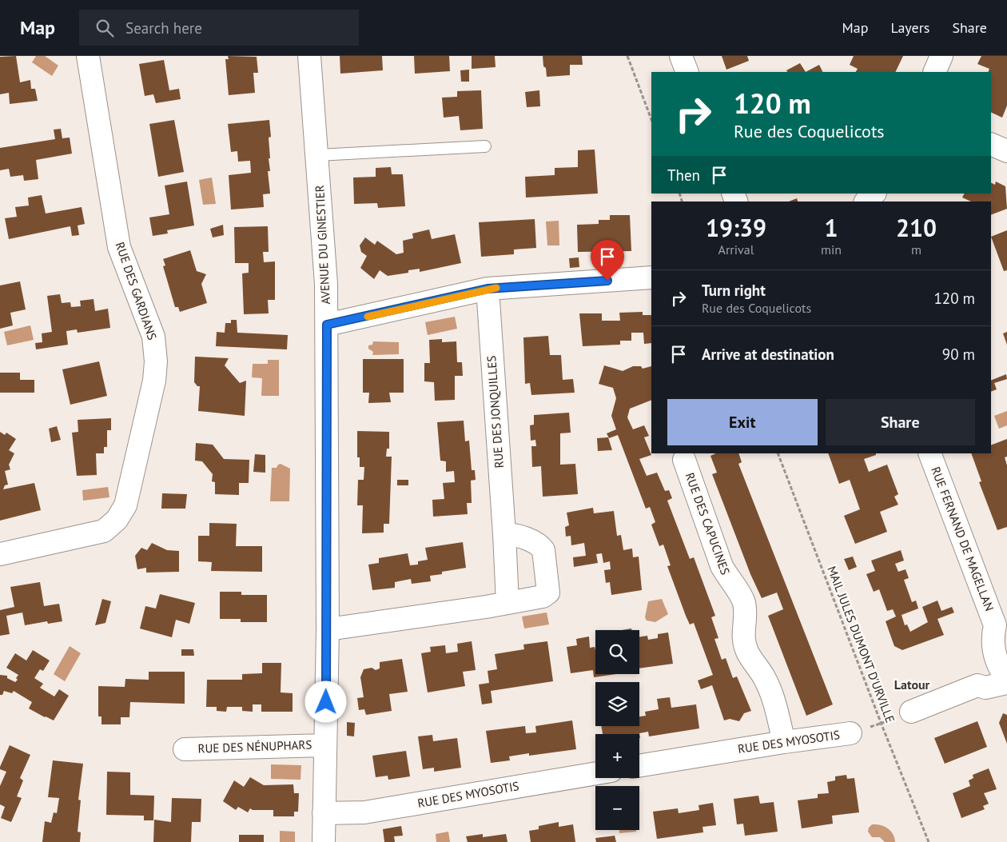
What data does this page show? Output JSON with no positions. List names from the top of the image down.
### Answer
{
  "streets": {
    "street": [
      "AVENUE DU GINESTIER",
      "RUE DES GARDIANS",
      "RUE DES JONQUILLES",
      "RUE DES CAPUCINES",
      "RUE FERNAND DE MAGELLAN",
      "RUE DES MYOSOTIS",
      "RUE DES NÉNUPHARS"
    ],
    "path": ["MAIL JULES DUMONT D'URVILLE"]
  },
  "crossings": [
    ["AVENUE DU GINESTIER", "RUE DES MYOSOTIS"],
    ["AVENUE DU GINESTIER", "RUE DES NÉNUPHARS"],
    ["RUE DES CAPUCINES", "RUE DES MYOSOTIS"]
  ],
  "districts": ["Latour"],
  "page": {
    "header": "Map",
    "search": "Search here",
    "nav": ["Map", "Layers", "Share"],
    "turn": ["120 m", "Rue des Coquelicots"],
    "then": "Then",
    "eta": [
      "19:39",
      "Arrival",
      "1",
      "min",
      "210",
      "m"
    ],
    "list": [
      {
        "name": "Turn right",
        "note": "Rue des Coquelicots",
        "value": "120 m"
      },
      {
        "name": "Arrive at destination",
        "value": "90 m"
      }
    ],
    "buttons": ["Exit", "Share"],
    "map_buttons": ["+", "−"]
  }
}
